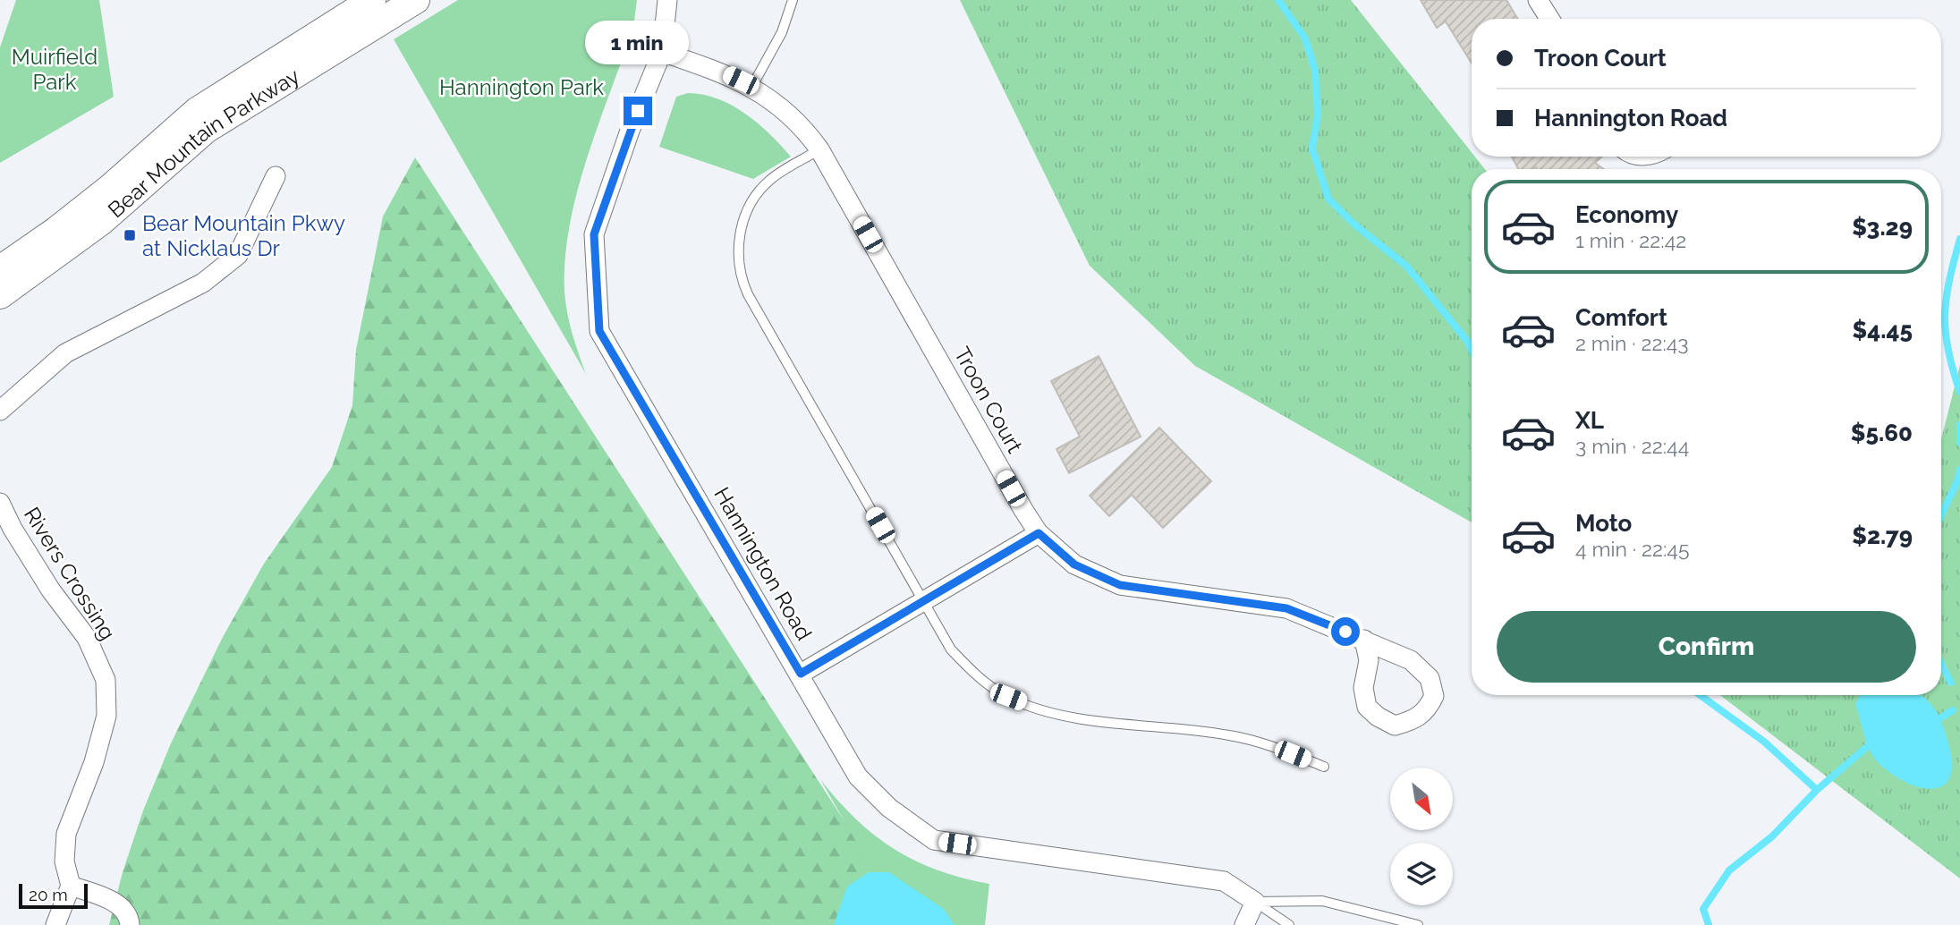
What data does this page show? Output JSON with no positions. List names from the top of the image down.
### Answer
{
  "streets": {
    "street": [
      "Bear Mountain Parkway",
      "Troon Court",
      "Hannington Road",
      "Rivers Crossing"
    ]
  },
  "crossings": [
    ["Troon Court", "Hannington Road"]
  ],
  "parks": ["Muirfield Park", "Hannington Park"],
  "places": {
    "transit": ["Bear Mountain Pkwy at Nicklaus Dr"]
  },
  "scale_bar": "20 m",
  "north": "bottom right",
  "page": {
    "banner": ["Troon Court", "Hannington Road"],
    "bubble": "1 min",
    "list": [
      {
        "name": "Economy",
        "note": "1 min · 22:42",
        "value": "$3.29"
      },
      {
        "name": "Comfort",
        "note": "2 min · 22:43",
        "value": "$4.45"
      },
      {
        "name": "XL",
        "note": "3 min · 22:44",
        "value": "$5.60"
      },
      {
        "name": "Moto",
        "note": "4 min · 22:45",
        "value": "$2.79"
      }
    ],
    "buttons": "Confirm",
    "scale": "20 m"
  }
}
